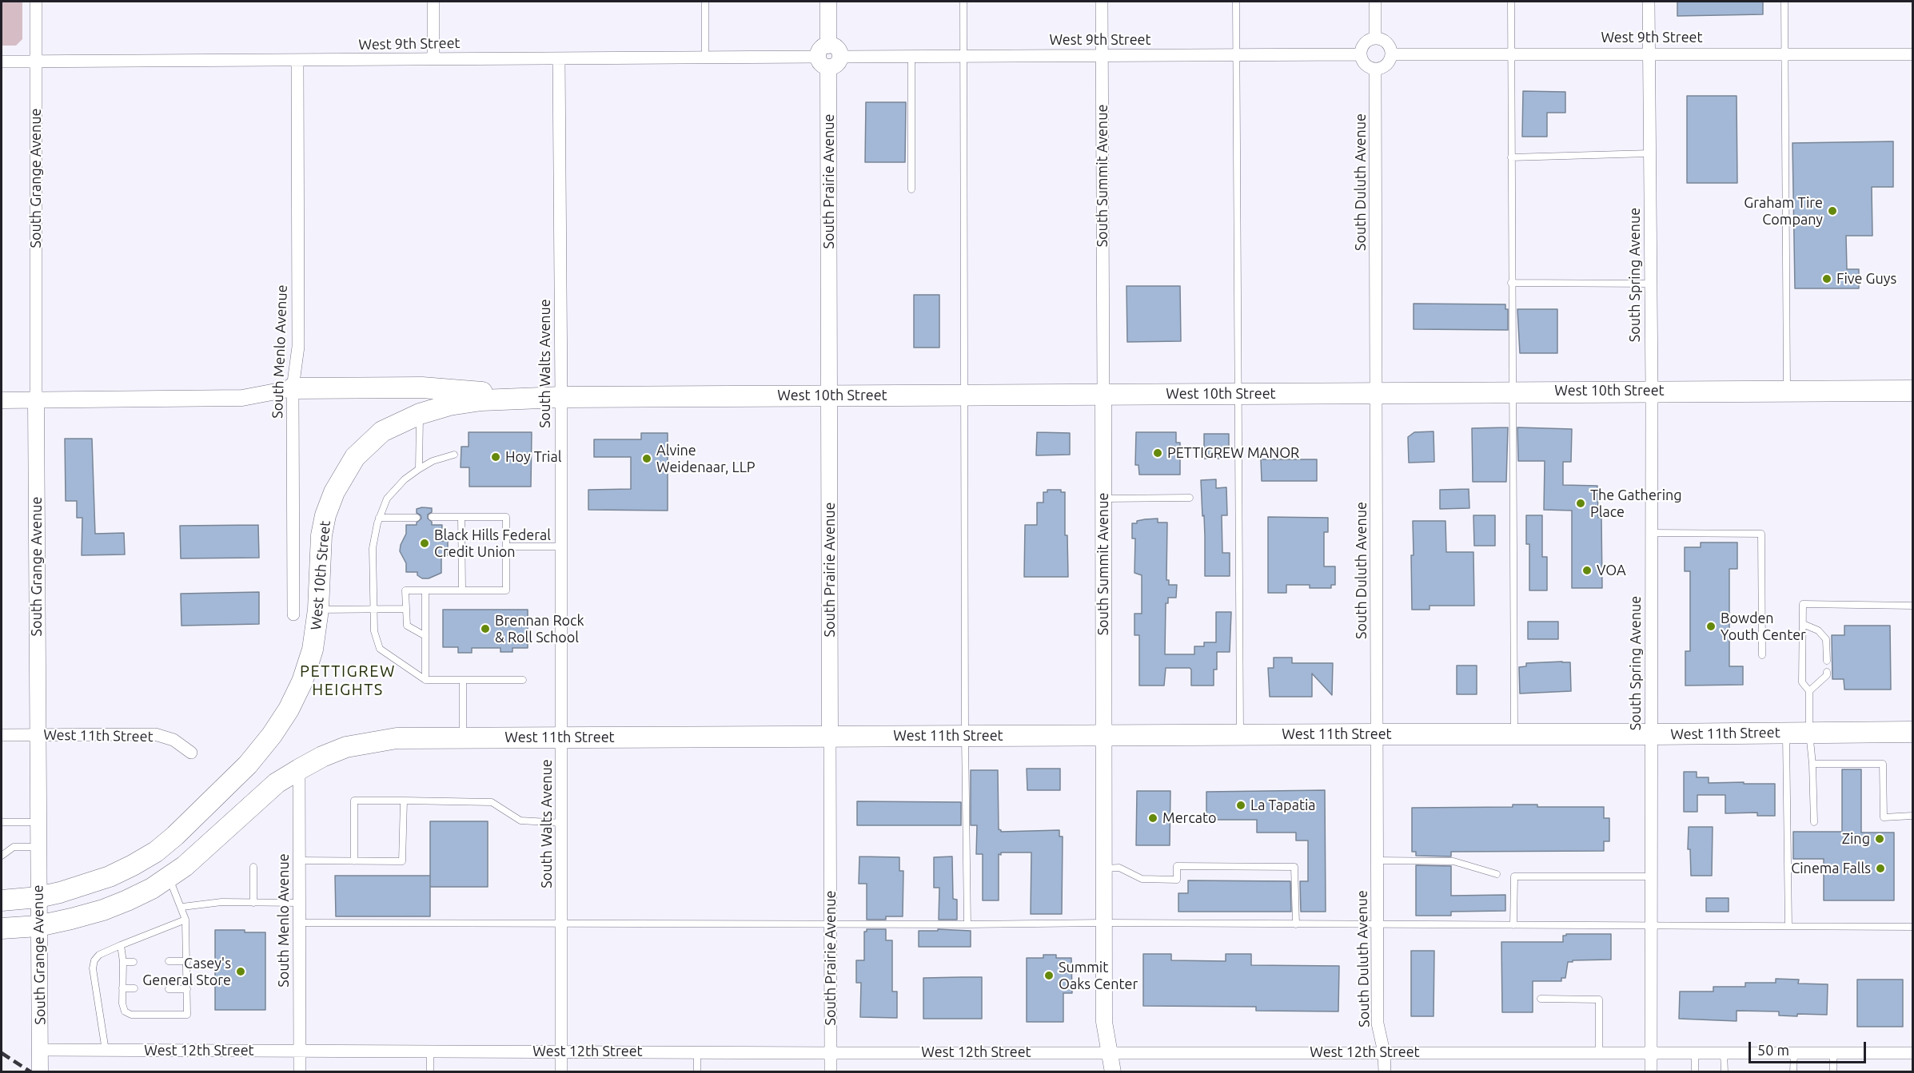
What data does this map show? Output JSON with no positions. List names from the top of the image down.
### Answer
{
  "streets": {
    "main road": ["West 10th Street", "West 11th Street"],
    "street": [
      "West 9th Street",
      "South Summit Avenue",
      "South Grange Avenue",
      "South Prairie Avenue",
      "South Duluth Avenue",
      "South Spring Avenue",
      "South Menlo Avenue",
      "South Walts Avenue",
      "West 12th Street"
    ]
  },
  "crossings": [
    ["West 9th Street", "South Summit Avenue"],
    ["West 9th Street", "South Grange Avenue"],
    ["West 9th Street", "South Prairie Avenue"],
    ["West 9th Street", "South Duluth Avenue"],
    ["West 9th Street", "South Spring Avenue"],
    ["West 9th Street", "South Menlo Avenue"],
    ["West 9th Street", "South Walts Avenue"],
    ["South Summit Avenue", "West 10th Street"],
    ["South Summit Avenue", "West 11th Street"],
    ["South Summit Avenue", "West 12th Street"],
    ["South Grange Avenue", "West 10th Street"],
    ["South Grange Avenue", "West 11th Street"],
    ["South Grange Avenue", "West 12th Street"],
    ["South Prairie Avenue", "West 10th Street"],
    ["South Prairie Avenue", "West 11th Street"],
    ["South Prairie Avenue", "West 12th Street"],
    ["South Duluth Avenue", "West 10th Street"],
    ["South Duluth Avenue", "West 11th Street"],
    ["South Duluth Avenue", "West 12th Street"],
    ["South Spring Avenue", "West 10th Street"],
    ["South Spring Avenue", "West 11th Street"],
    ["South Spring Avenue", "West 12th Street"],
    ["South Menlo Avenue", "West 11th Street"],
    ["South Menlo Avenue", "West 12th Street"],
    ["South Walts Avenue", "West 10th Street"],
    ["South Walts Avenue", "West 11th Street"],
    ["South Walts Avenue", "West 12th Street"]
  ],
  "districts": ["PETTIGREW HEIGHTS"],
  "places": [
    "Graham Tire Company",
    "Five Guys",
    "PETTIGREW MANOR",
    "Hoy Trial",
    "Alvine Weidenaar, LLP",
    "The Gathering Place",
    "Black Hills Federal Credit Union",
    "VOA",
    "Bowden Youth Center",
    "Brennan Rock & Roll School",
    "La Tapatia",
    "Mercato",
    "Zing",
    "Cinema Falls",
    "Casey's General Store",
    "Summit Oaks Center"
  ],
  "scale_bar": "50 m"
}
